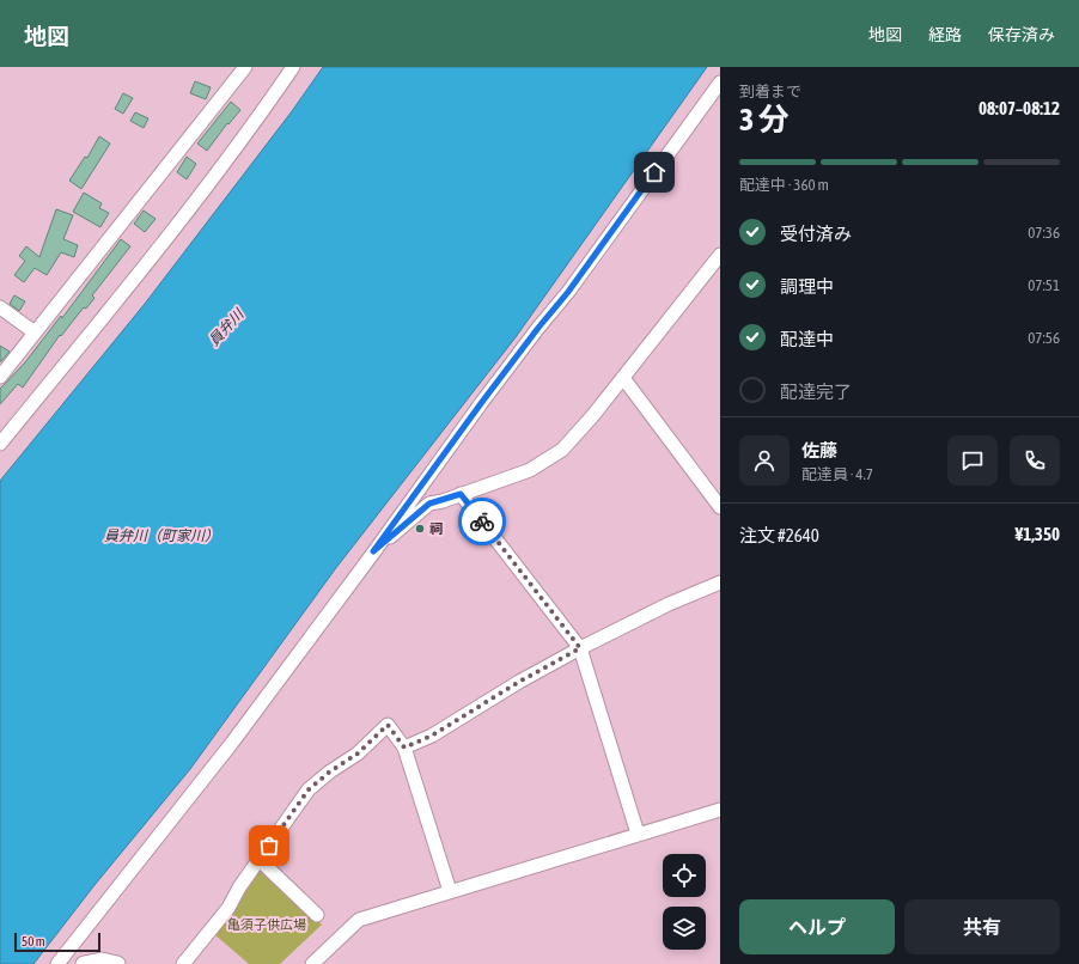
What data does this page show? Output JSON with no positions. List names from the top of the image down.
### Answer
{
  "water": ["員弁川", "員弁川（町家川）"],
  "parks": ["亀須子供広場"],
  "places": ["祠"],
  "scale_bar": "50 m",
  "page": {
    "header": "地図",
    "nav": ["地図", "経路", "保存済み"],
    "heading": ["3 分", "到着まで", "08:07–08:12"],
    "panel": [
      "佐藤",
      "配達員 · 4.7",
      "注文 #2640",
      "¥1,350"
    ],
    "bar": "配達中 · 360 m",
    "list": [
      ["受付済み", "07:36"],
      ["調理中", "07:51"],
      ["配達中", "07:56"],
      "配達完了"
    ],
    "buttons": ["ヘルプ", "共有"],
    "scale": "50 m"
  }
}
